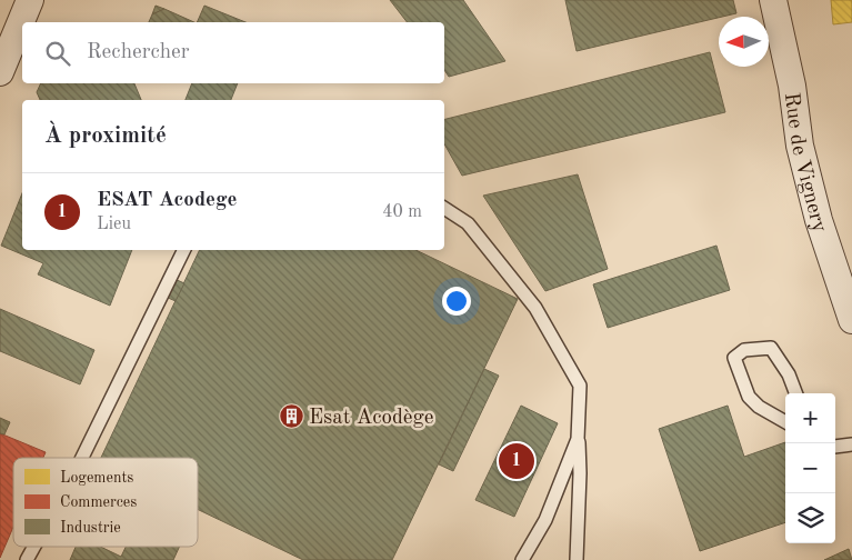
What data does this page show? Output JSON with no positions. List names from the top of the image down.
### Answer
{
  "streets": {
    "street": ["Rue de Vignery"]
  },
  "places": {
    "building": ["Esat Acodège"]
  },
  "legend": ["Logements", "Commerces", "Industrie"],
  "north": "left",
  "page": {
    "search": "Rechercher",
    "heading": "À proximité",
    "list": [
      {
        "mark": "1",
        "name": "ESAT Acodege",
        "note": "Lieu",
        "value": "40 m"
      }
    ],
    "map_buttons": ["+", "−"],
    "pins": "1"
  }
}
